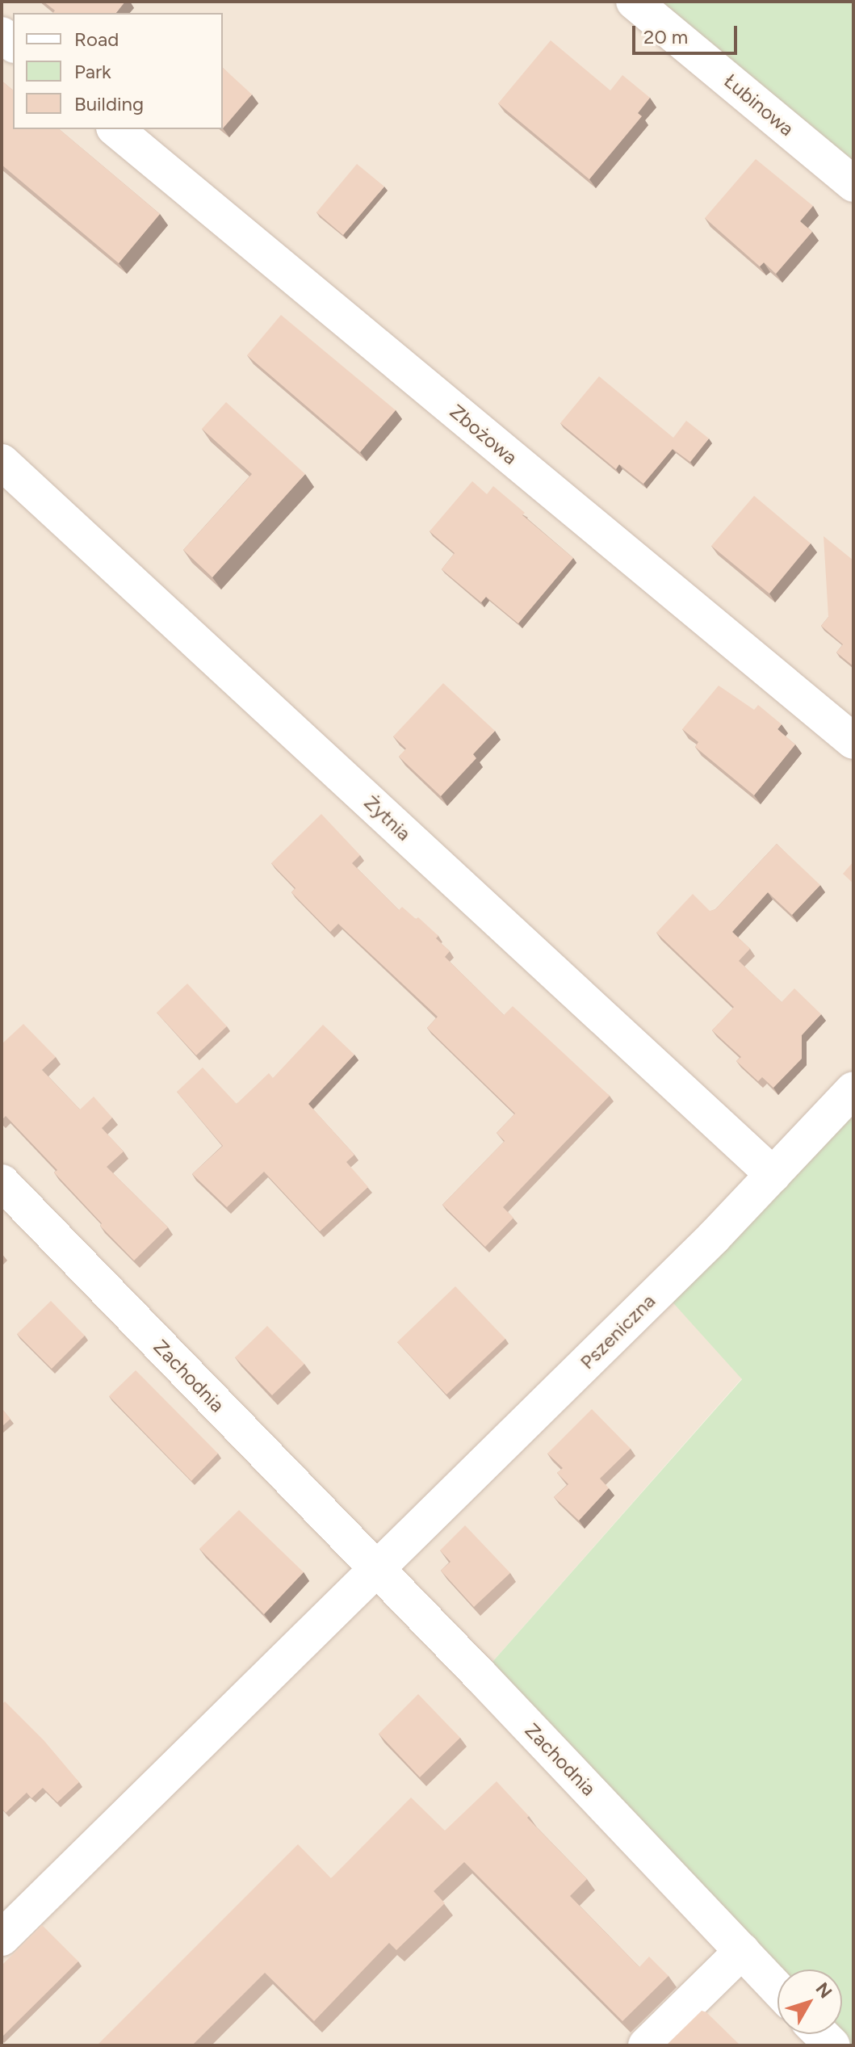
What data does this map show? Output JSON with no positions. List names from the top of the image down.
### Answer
{
  "streets": {
    "street": [
      "Łubinowa",
      "Zbożowa",
      "Żytnia",
      "Pszeniczna",
      "Zachodnia"
    ]
  },
  "crossings": [
    ["Żytnia", "Pszeniczna"],
    ["Pszeniczna", "Zachodnia"]
  ],
  "legend": ["Road", "Park", "Building"],
  "scale_bar": "20 m",
  "north": "top right"
}
